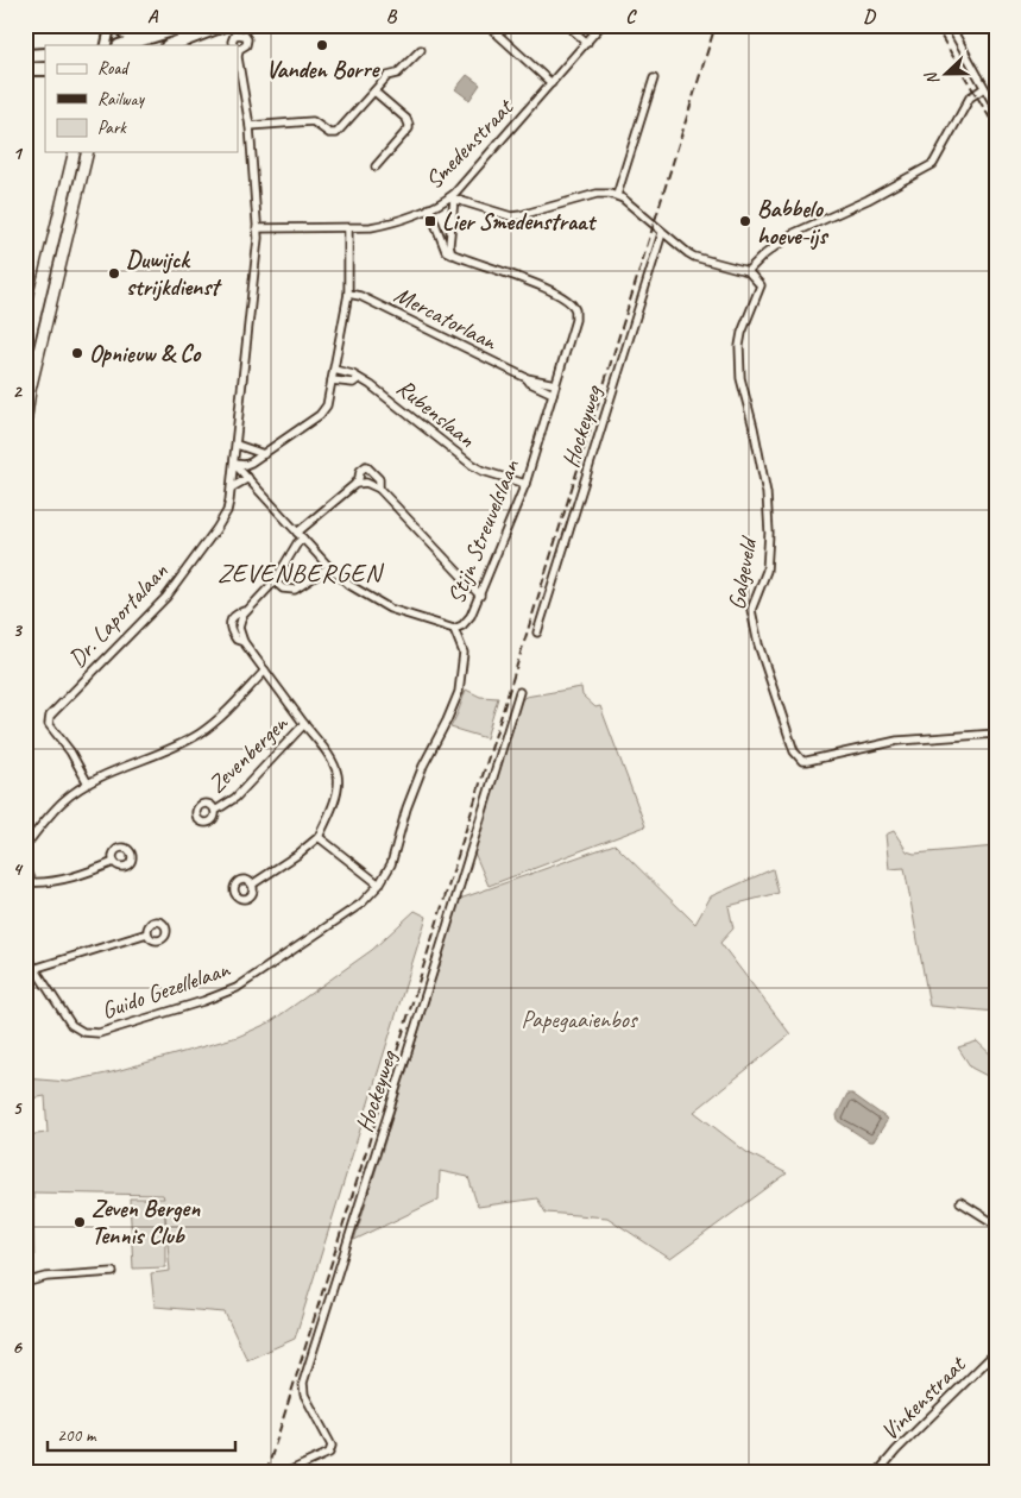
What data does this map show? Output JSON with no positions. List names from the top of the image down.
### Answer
{
  "streets": {
    "street": [
      "Smedenstraat",
      "Mercatorlaan",
      "Rubenslaan",
      "Hockeyweg",
      "Stijn Streuvelslaan",
      "Galgeveld",
      "Dr. Laportalaan",
      "Zevenbergen",
      "Guido Gezellelaan",
      "Vinkenstraat"
    ]
  },
  "crossings": [
    ["Smedenstraat", "Dr. Laportalaan"],
    ["Mercatorlaan", "Stijn Streuvelslaan"],
    ["Rubenslaan", "Stijn Streuvelslaan"],
    ["Stijn Streuvelslaan", "Guido Gezellelaan"]
  ],
  "districts": ["ZEVENBERGEN"],
  "parks": ["Papegaaienbos"],
  "places": {
    "other": [
      "Vanden Borre",
      "Babbelo hoeve-ijs",
      "Duwijck strijkdienst",
      "Opnieuw & Co",
      "Zeven Bergen Tennis Club"
    ],
    "transit": ["Lier Smedenstraat"]
  },
  "legend": ["Road", "Railway", "Park"],
  "scale_bar": "200 m",
  "north": "left",
  "grid": {
    "columns": [
      "A",
      "B",
      "C",
      "D"
    ],
    "rows": [
      "1",
      "2",
      "3",
      "4",
      "5",
      "6"
    ]
  }
}
